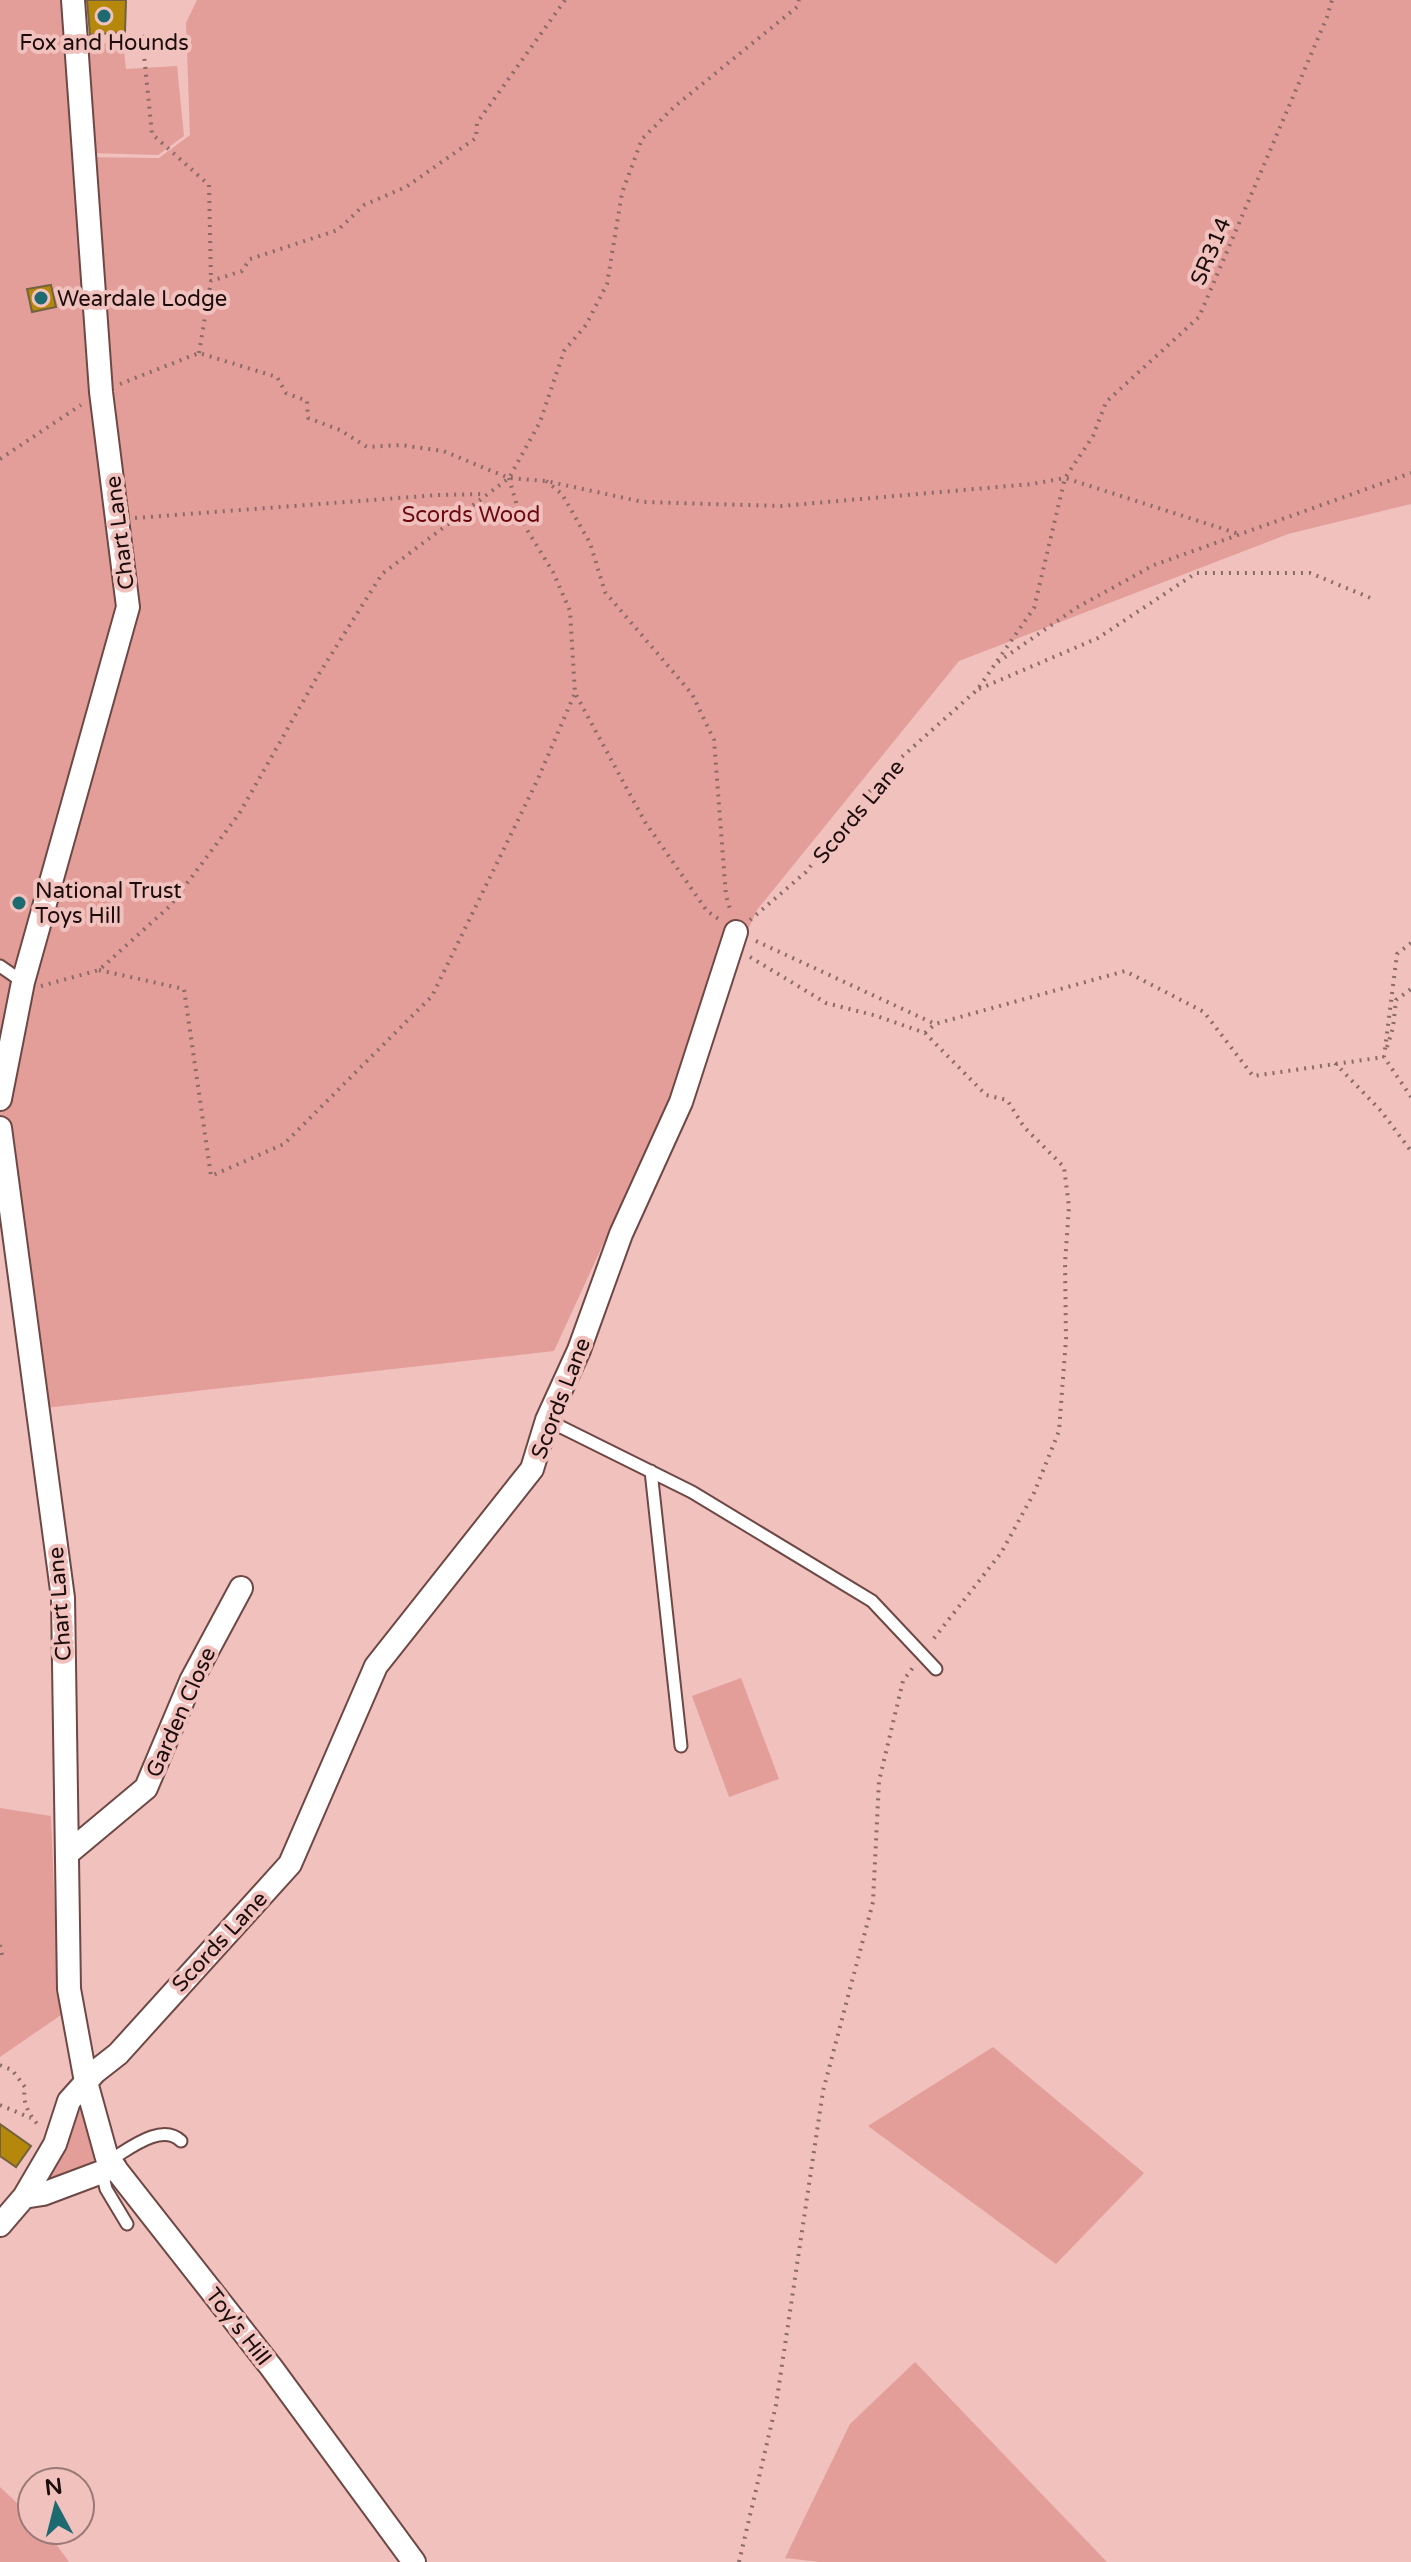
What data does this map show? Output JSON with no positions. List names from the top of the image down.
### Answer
{
  "streets": {
    "street": [
      "Chart Lane",
      "Scords Lane",
      "Garden Close",
      "Toy's Hill"
    ],
    "path": ["SR314"]
  },
  "crossings": [
    ["Chart Lane", "Scords Lane"],
    ["Chart Lane", "Garden Close"],
    ["Chart Lane", "Toy's Hill"],
    ["Scords Lane", "Toy's Hill"]
  ],
  "parks": ["Scords Wood"],
  "places": ["Fox and Hounds", "Weardale Lodge", "National Trust Toys Hill"],
  "north": "top"
}
